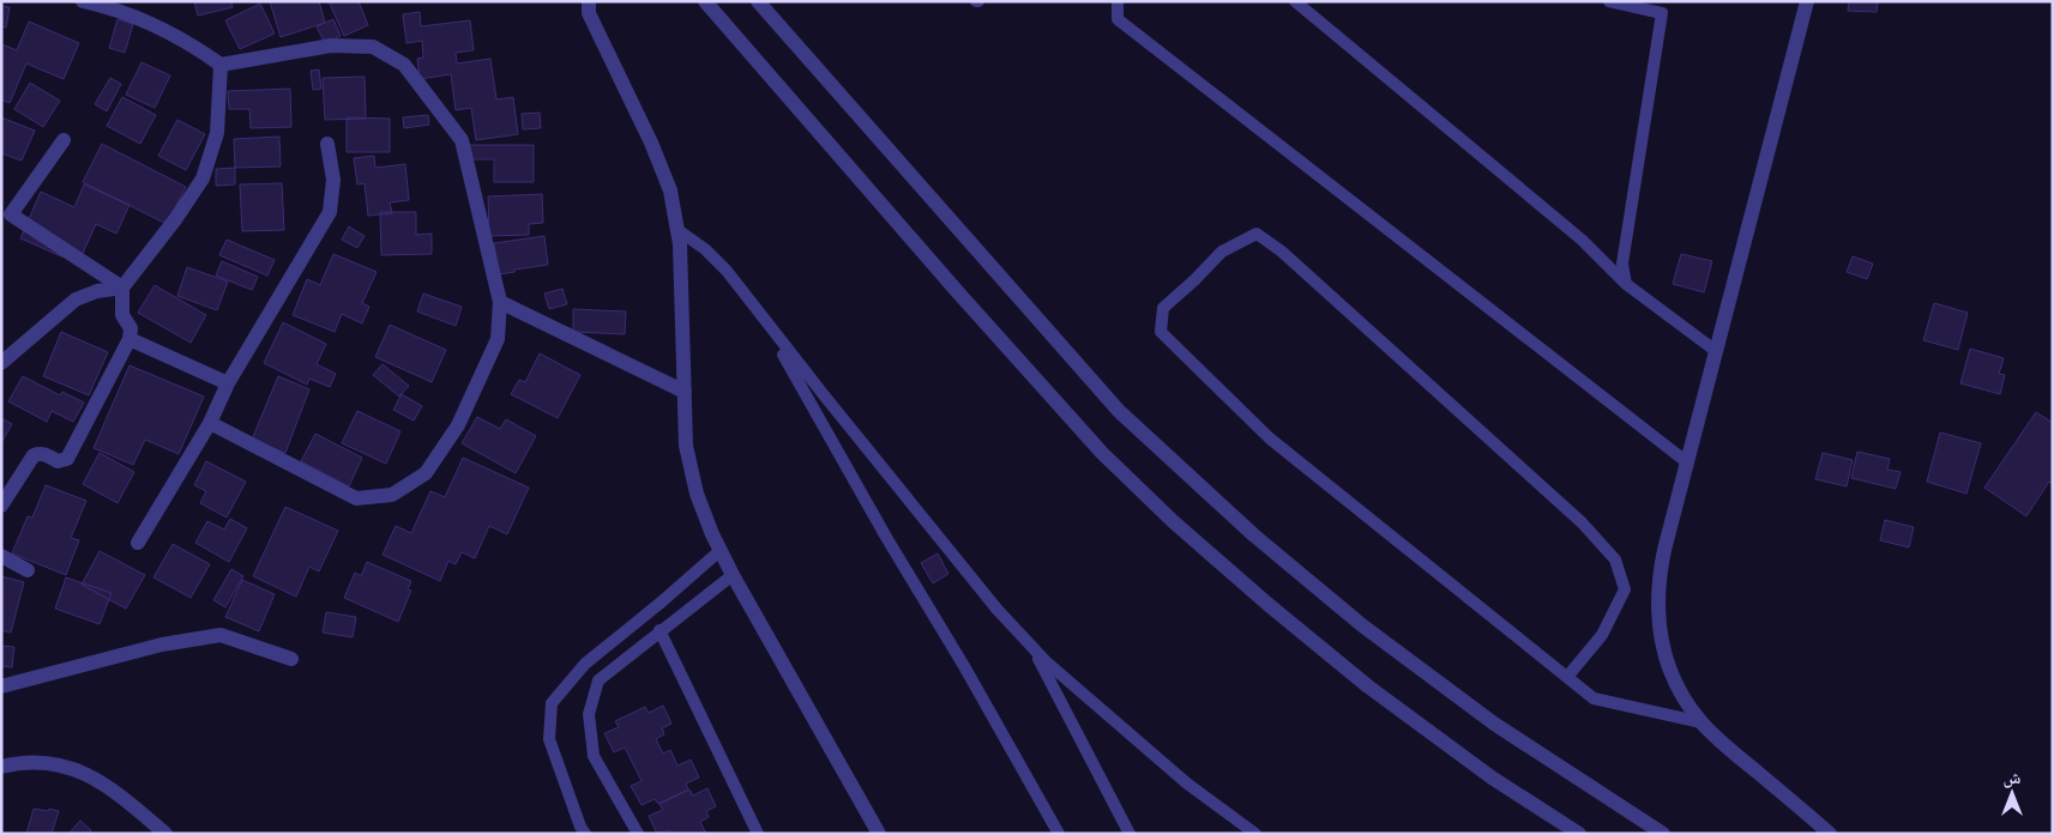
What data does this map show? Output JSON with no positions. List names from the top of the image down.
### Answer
{
  "north": "top"
}
